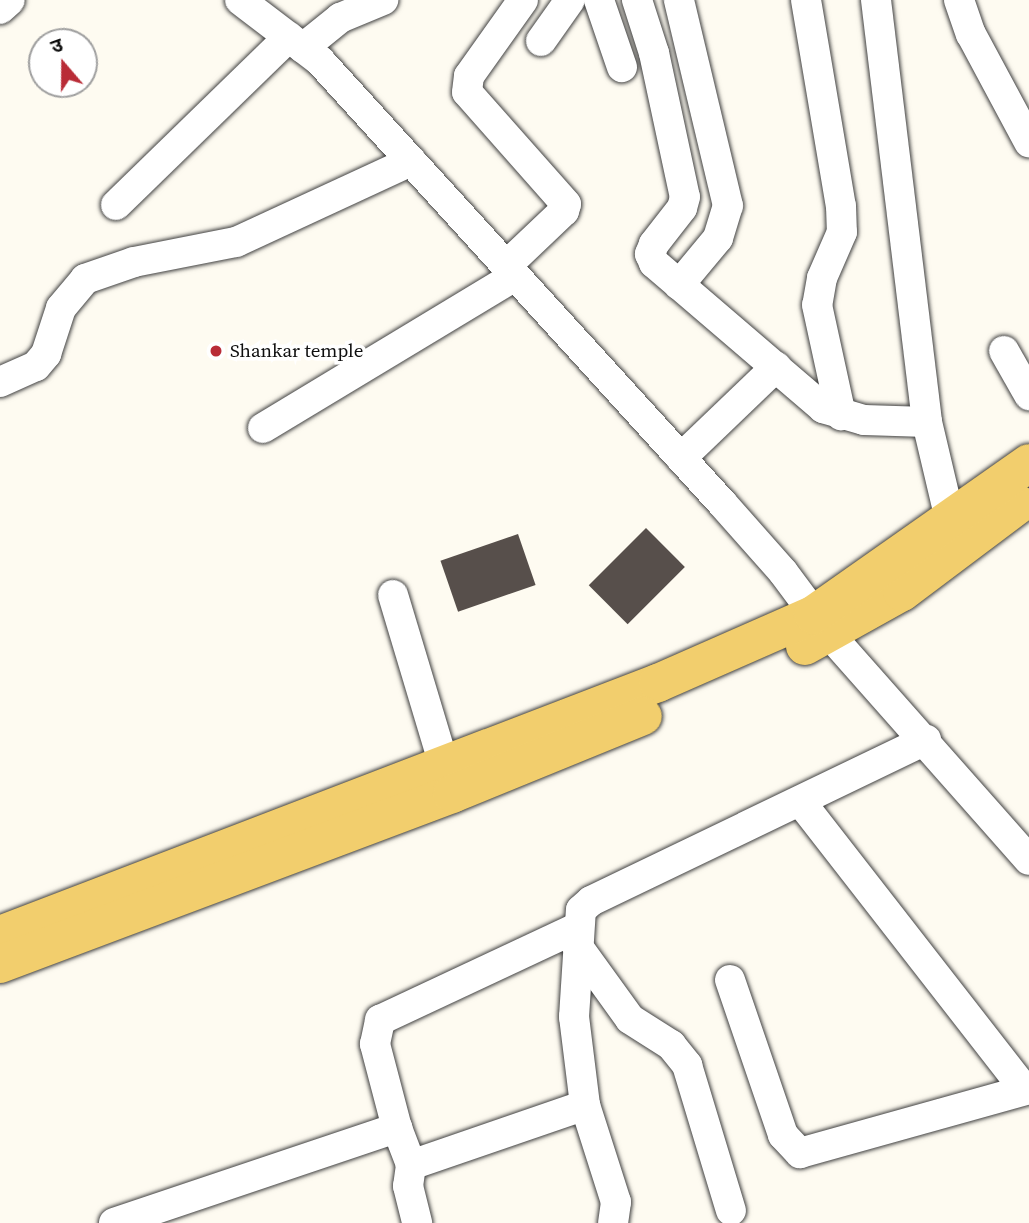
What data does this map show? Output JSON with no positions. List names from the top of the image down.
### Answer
{
  "places": ["Shankar temple"],
  "north": "top"
}
